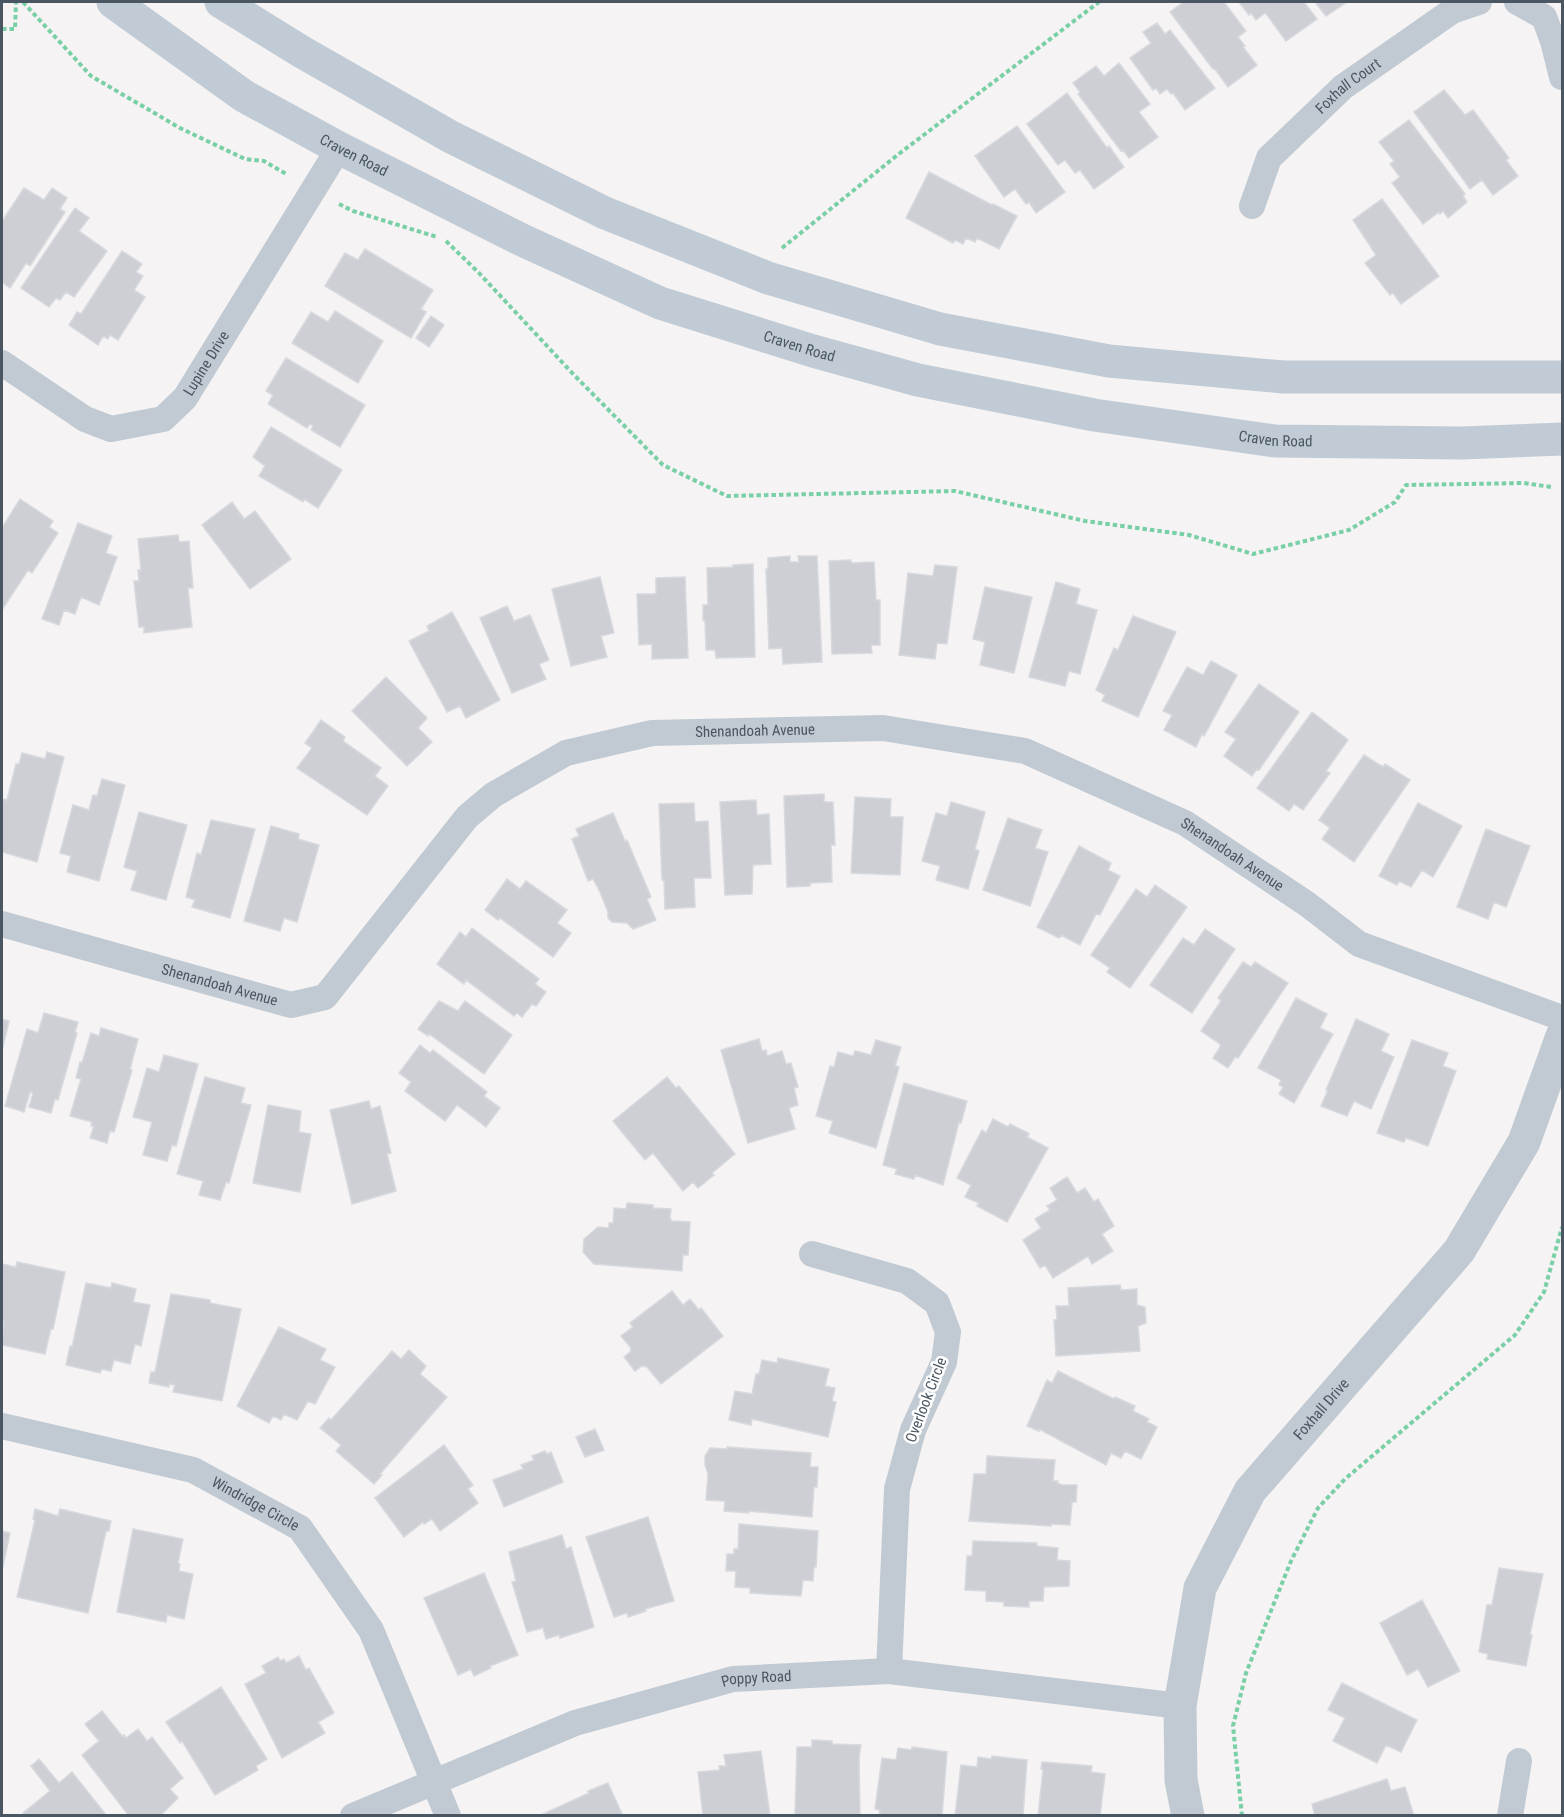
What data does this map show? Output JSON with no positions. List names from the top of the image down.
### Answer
{
  "streets": {
    "main road": ["Craven Road"],
    "street": [
      "Foxhall Court",
      "Lupine Drive",
      "Shenandoah Avenue",
      "Overlook Circle",
      "Foxhall Drive",
      "Windridge Circle",
      "Poppy Road"
    ]
  },
  "crossings": [
    ["Craven Road", "Lupine Drive"],
    ["Overlook Circle", "Poppy Road"],
    ["Foxhall Drive", "Poppy Road"],
    ["Windridge Circle", "Poppy Road"]
  ]
}
